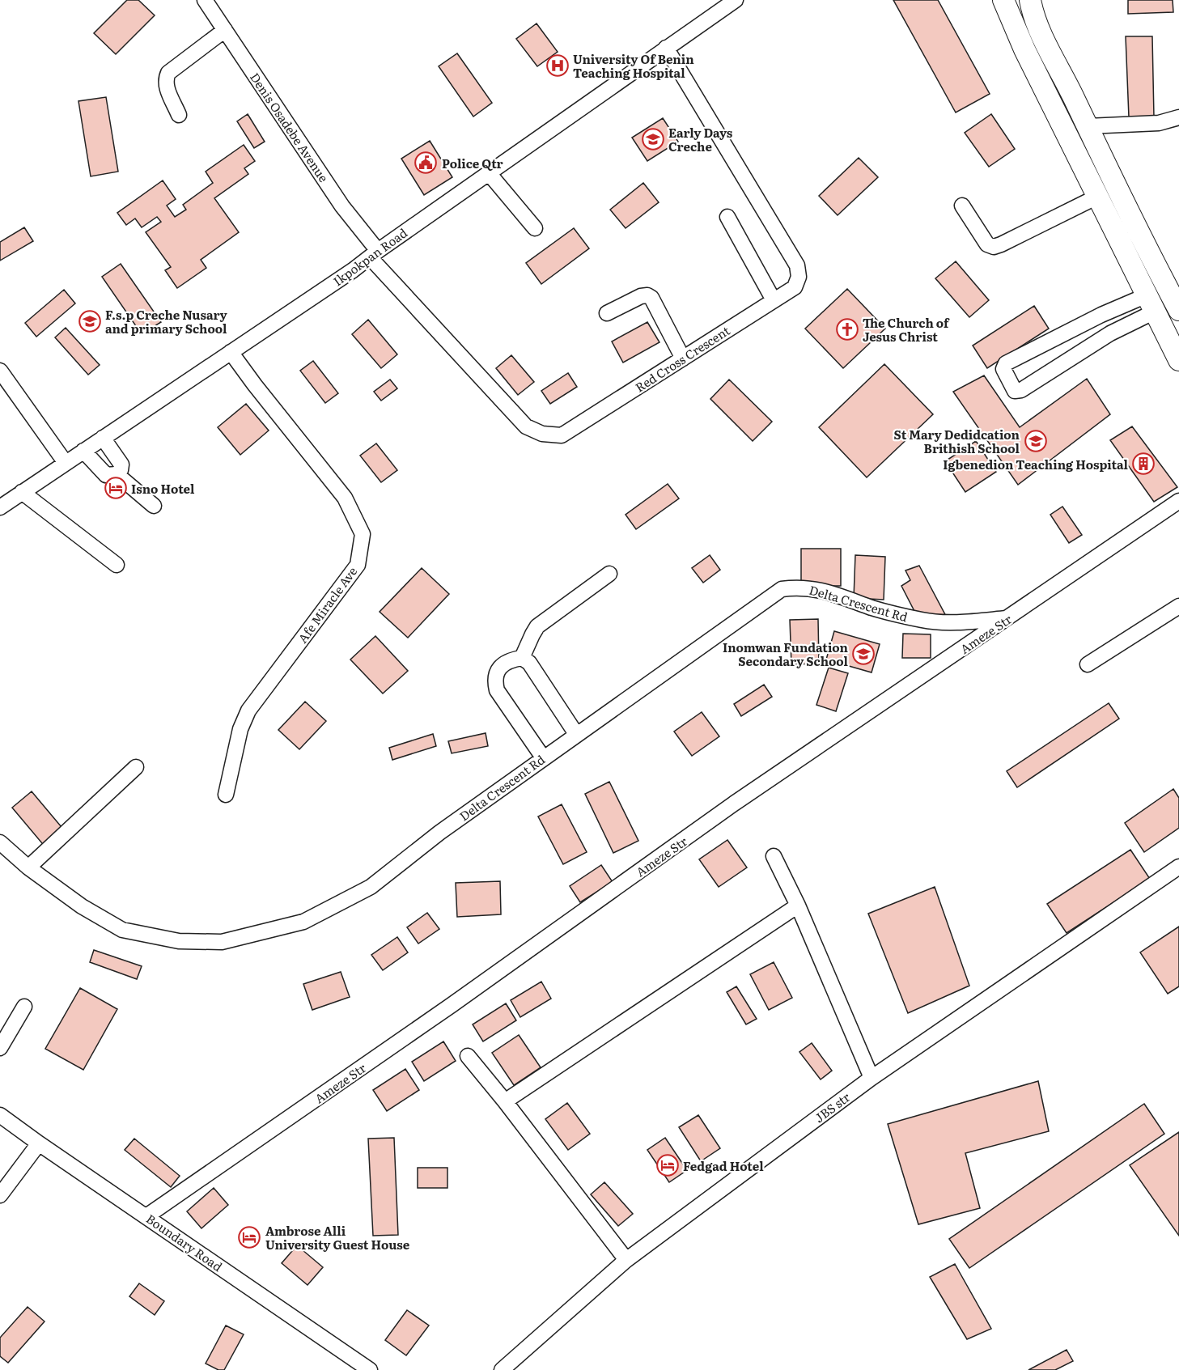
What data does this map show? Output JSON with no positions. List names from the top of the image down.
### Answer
{
  "streets": {
    "street": [
      "Denis Osadebe Avenue",
      "Ikpokpan Road",
      "Red Cross Crescent",
      "Delta Crescent Rd",
      "Afe Miracle Ave",
      "Ameze Str",
      "JBS str",
      "Boundary Road"
    ]
  },
  "crossings": [
    ["Denis Osadebe Avenue", "Ikpokpan Road"],
    ["Denis Osadebe Avenue", "Red Cross Crescent"],
    ["Ikpokpan Road", "Red Cross Crescent"],
    ["Ikpokpan Road", "Afe Miracle Ave"],
    ["Delta Crescent Rd", "Ameze Str"],
    ["Ameze Str", "Boundary Road"]
  ],
  "places": {
    "hospital": ["University Of Benin Teaching Hospital"],
    "school or university": [
      "Early Days Creche",
      "F.s.p Creche Nusary and primary School",
      "St Mary Dedidcation Brithish School",
      "Inomwan Fundation Secondary School"
    ],
    "public building": ["Police Qtr"],
    "church": ["The Church of Jesus Christ"],
    "building": ["Igbenedion Teaching Hospital"],
    "hotel": ["Isno Hotel", "Fedgad Hotel", "Ambrose Alli University Guest House"]
  }
}
